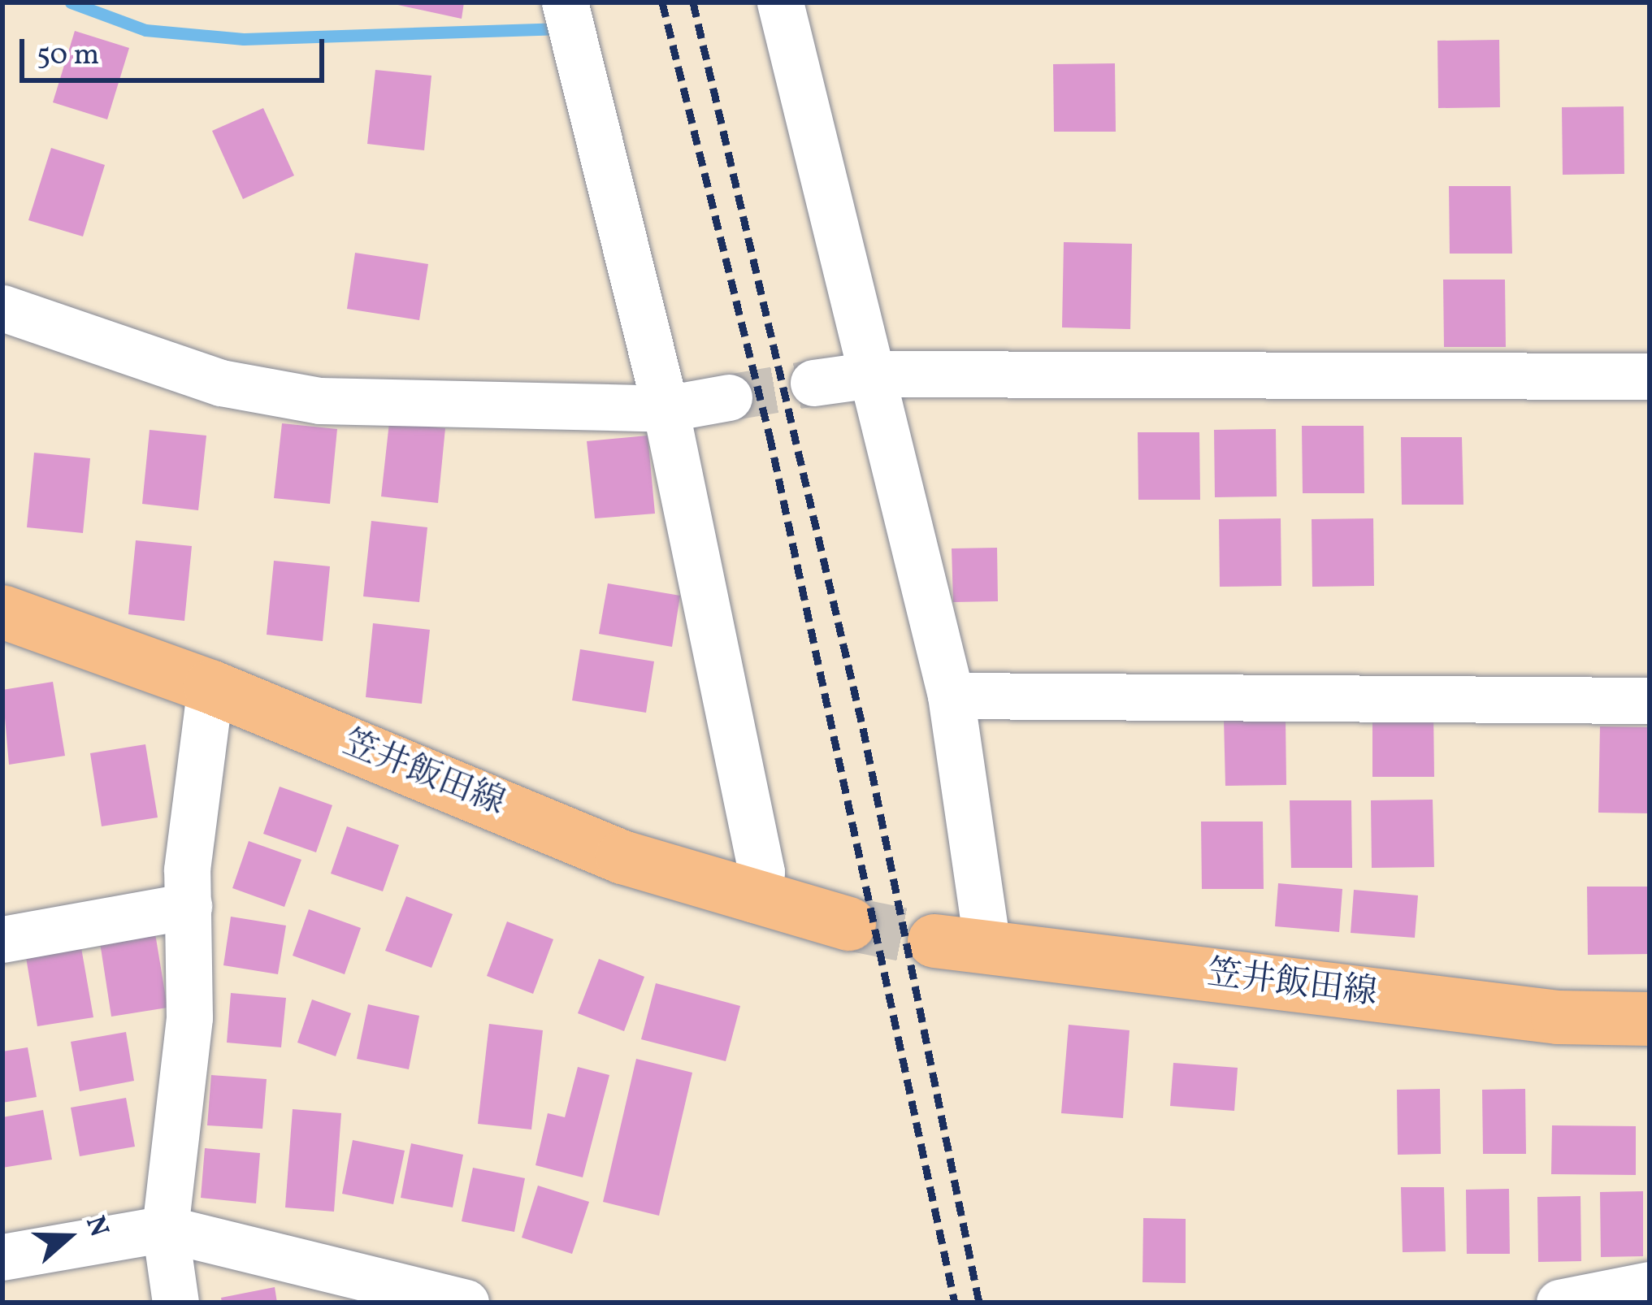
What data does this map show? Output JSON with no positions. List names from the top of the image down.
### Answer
{
  "streets": {
    "main road": ["笠井飯田線"]
  },
  "scale_bar": "50 m",
  "north": "right"
}
